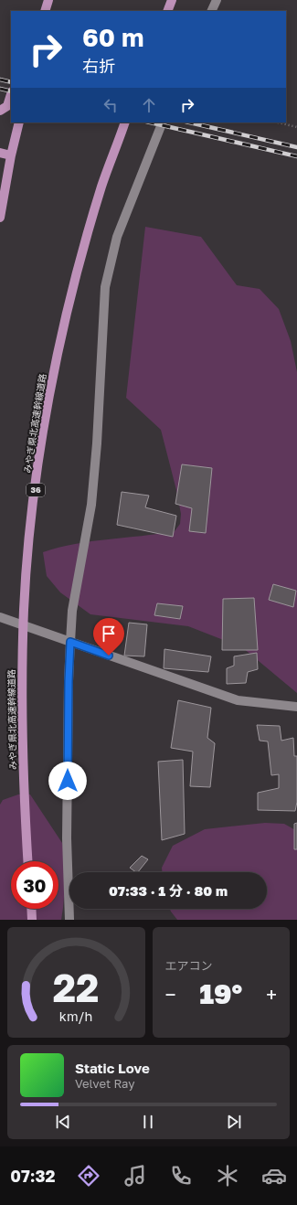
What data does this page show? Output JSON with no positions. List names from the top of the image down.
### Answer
{
  "streets": {
    "main road": ["みやぎ県北高速幹線道路", "36"]
  },
  "page": {
    "turn": ["60 m", "右折"],
    "limit": "30",
    "trip": "07:33 · 1 分 · 80 m",
    "tile": "エアコン",
    "heat": ["−", "19°", "+"],
    "song": ["Static Love", "Velvet Ray"],
    "tabs": "07:32",
    "gauge": ["22", "km/h"]
  }
}
